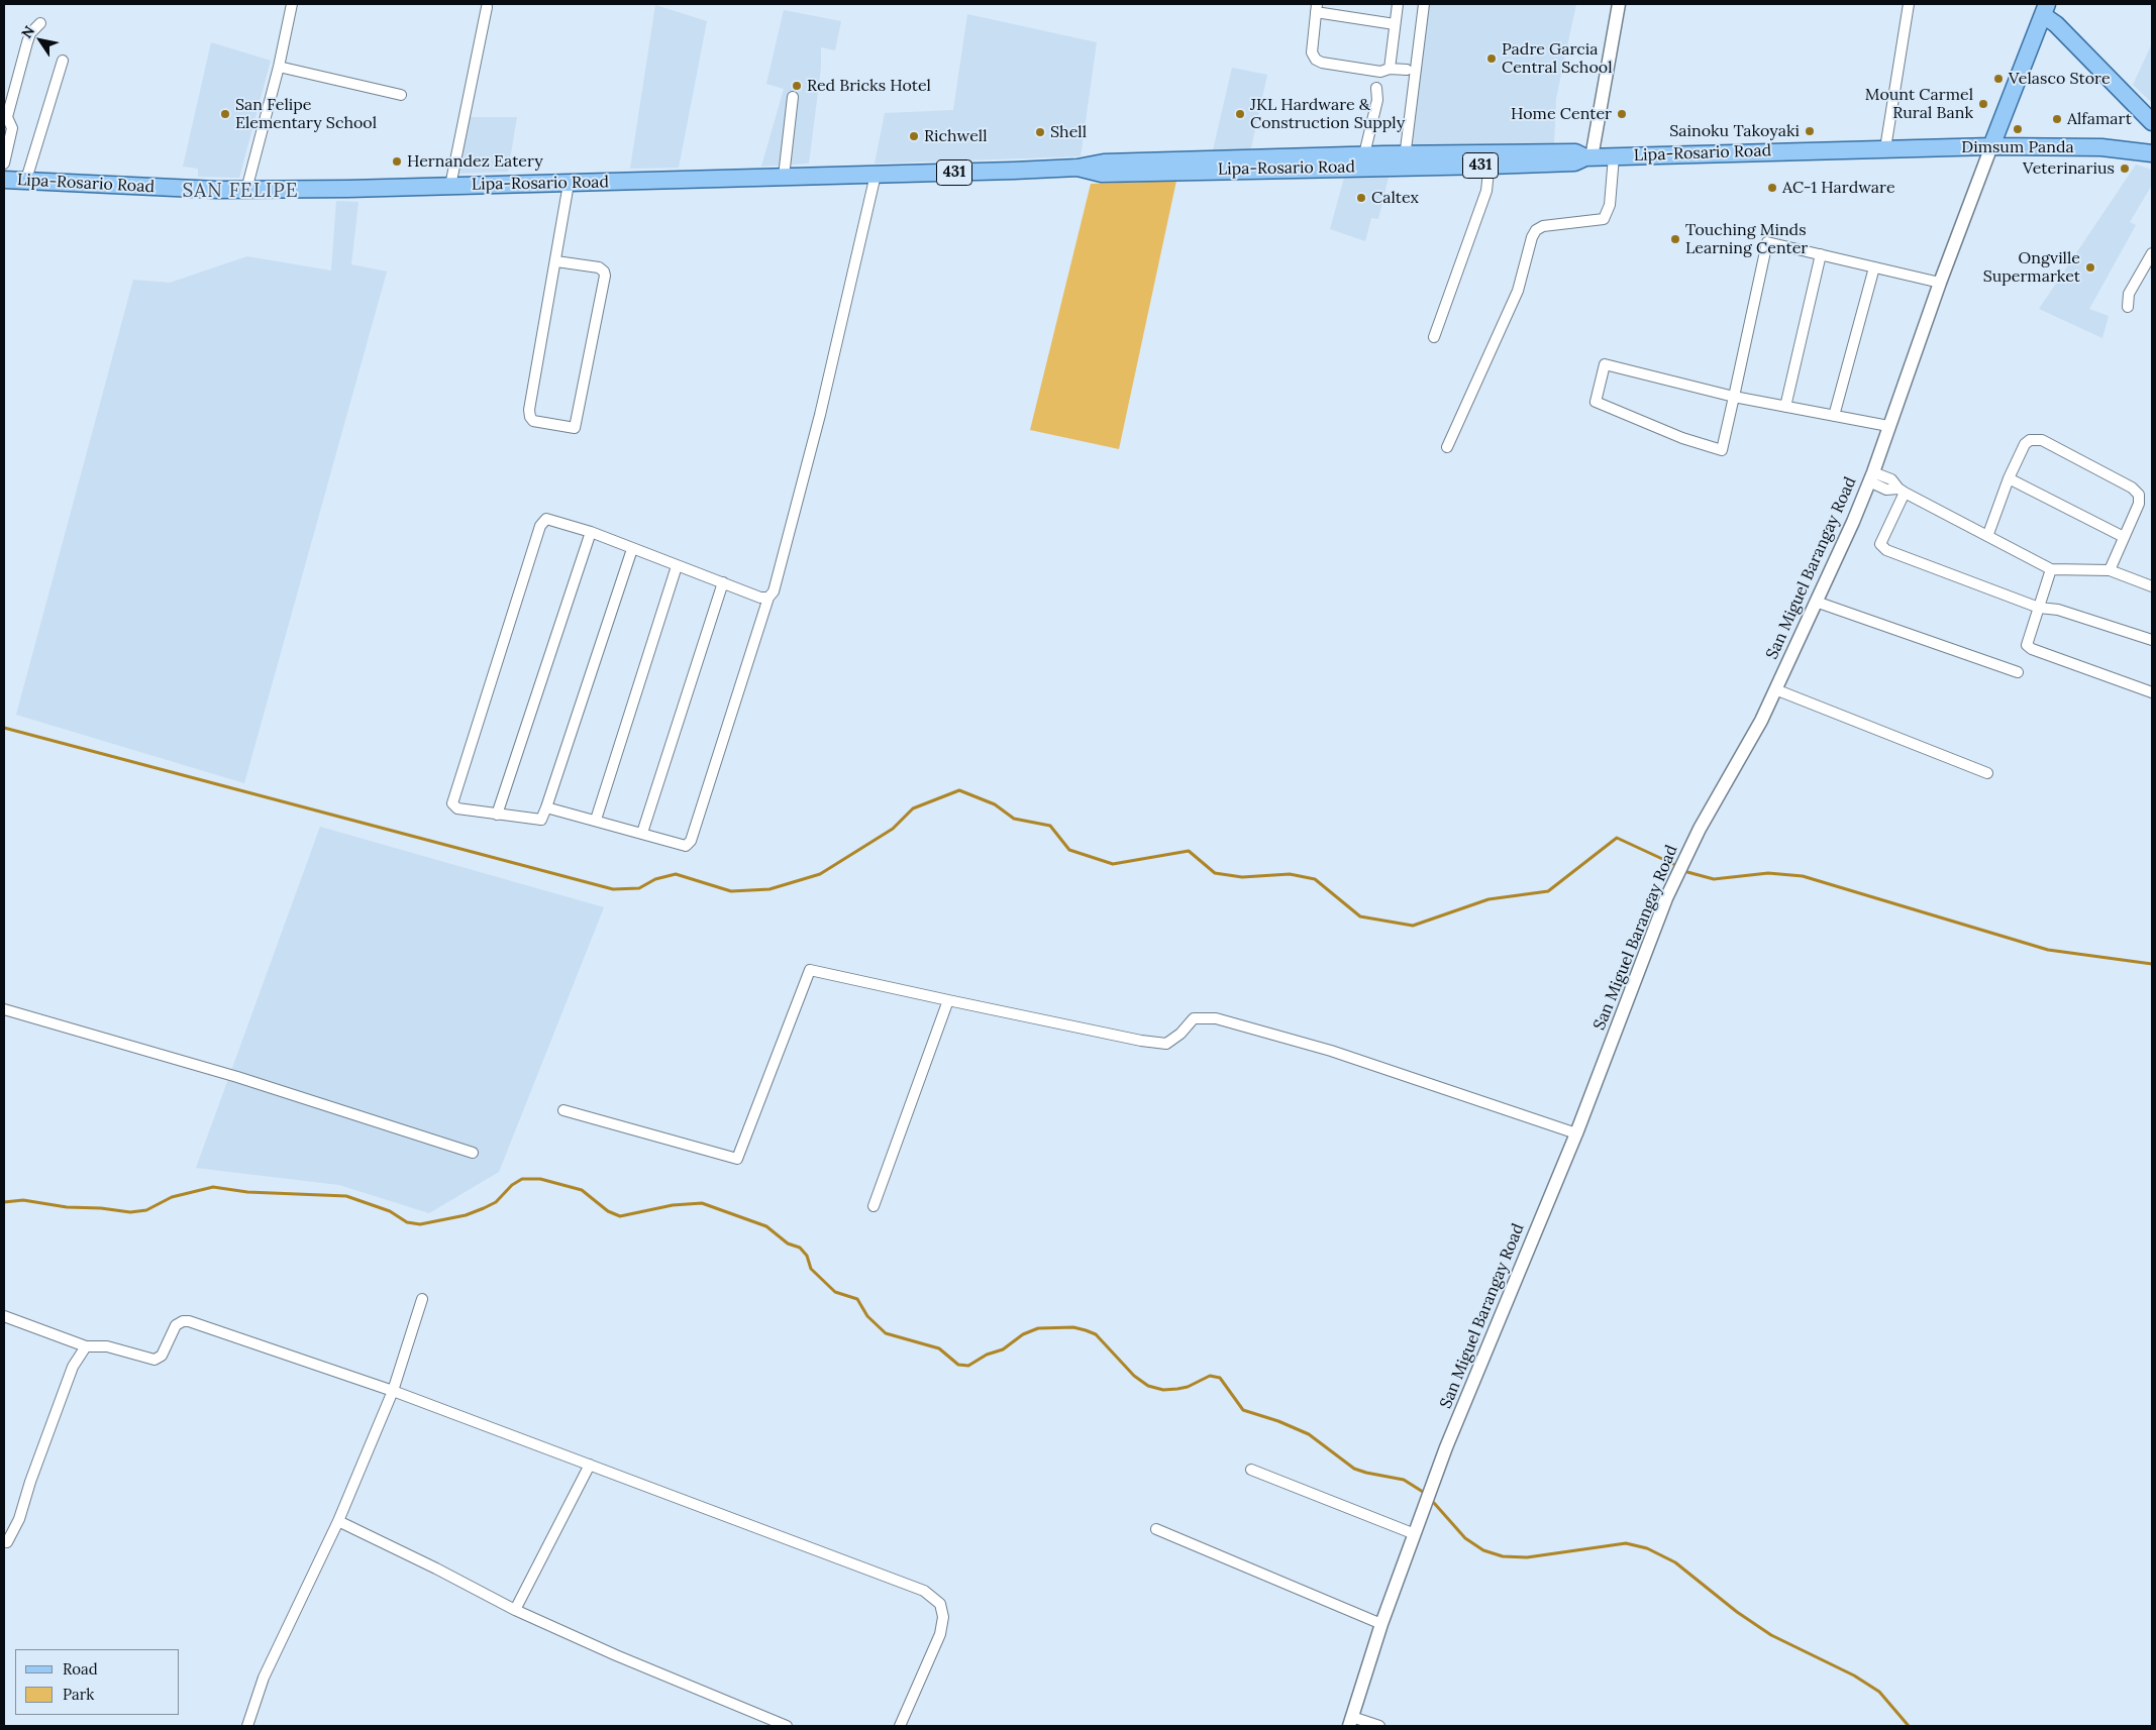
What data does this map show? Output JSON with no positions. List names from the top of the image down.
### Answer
{
  "streets": {
    "main road": ["Lipa-Rosario Road", "431"],
    "street": ["San Miguel Barangay Road"]
  },
  "crossings": [
    ["Lipa-Rosario Road", "San Miguel Barangay Road"]
  ],
  "districts": ["SAN FELIPE"],
  "places": [
    "Padre Garcia Central School",
    "Velasco Store",
    "Red Bricks Hotel",
    "Mount Carmel Rural Bank",
    "San Felipe Elementary School",
    "JKL Hardware & Construction Supply",
    "Home Center",
    "Alfamart",
    "Dimsum Panda",
    "Sainoku Takoyaki",
    "Shell",
    "Richwell",
    "Hernandez Eatery",
    "Veterinarius",
    "AC-1 Hardware",
    "Caltex",
    "Touching Minds Learning Center",
    "Ongville Supermarket"
  ],
  "legend": ["Road", "Park"],
  "north": "top left"
}
